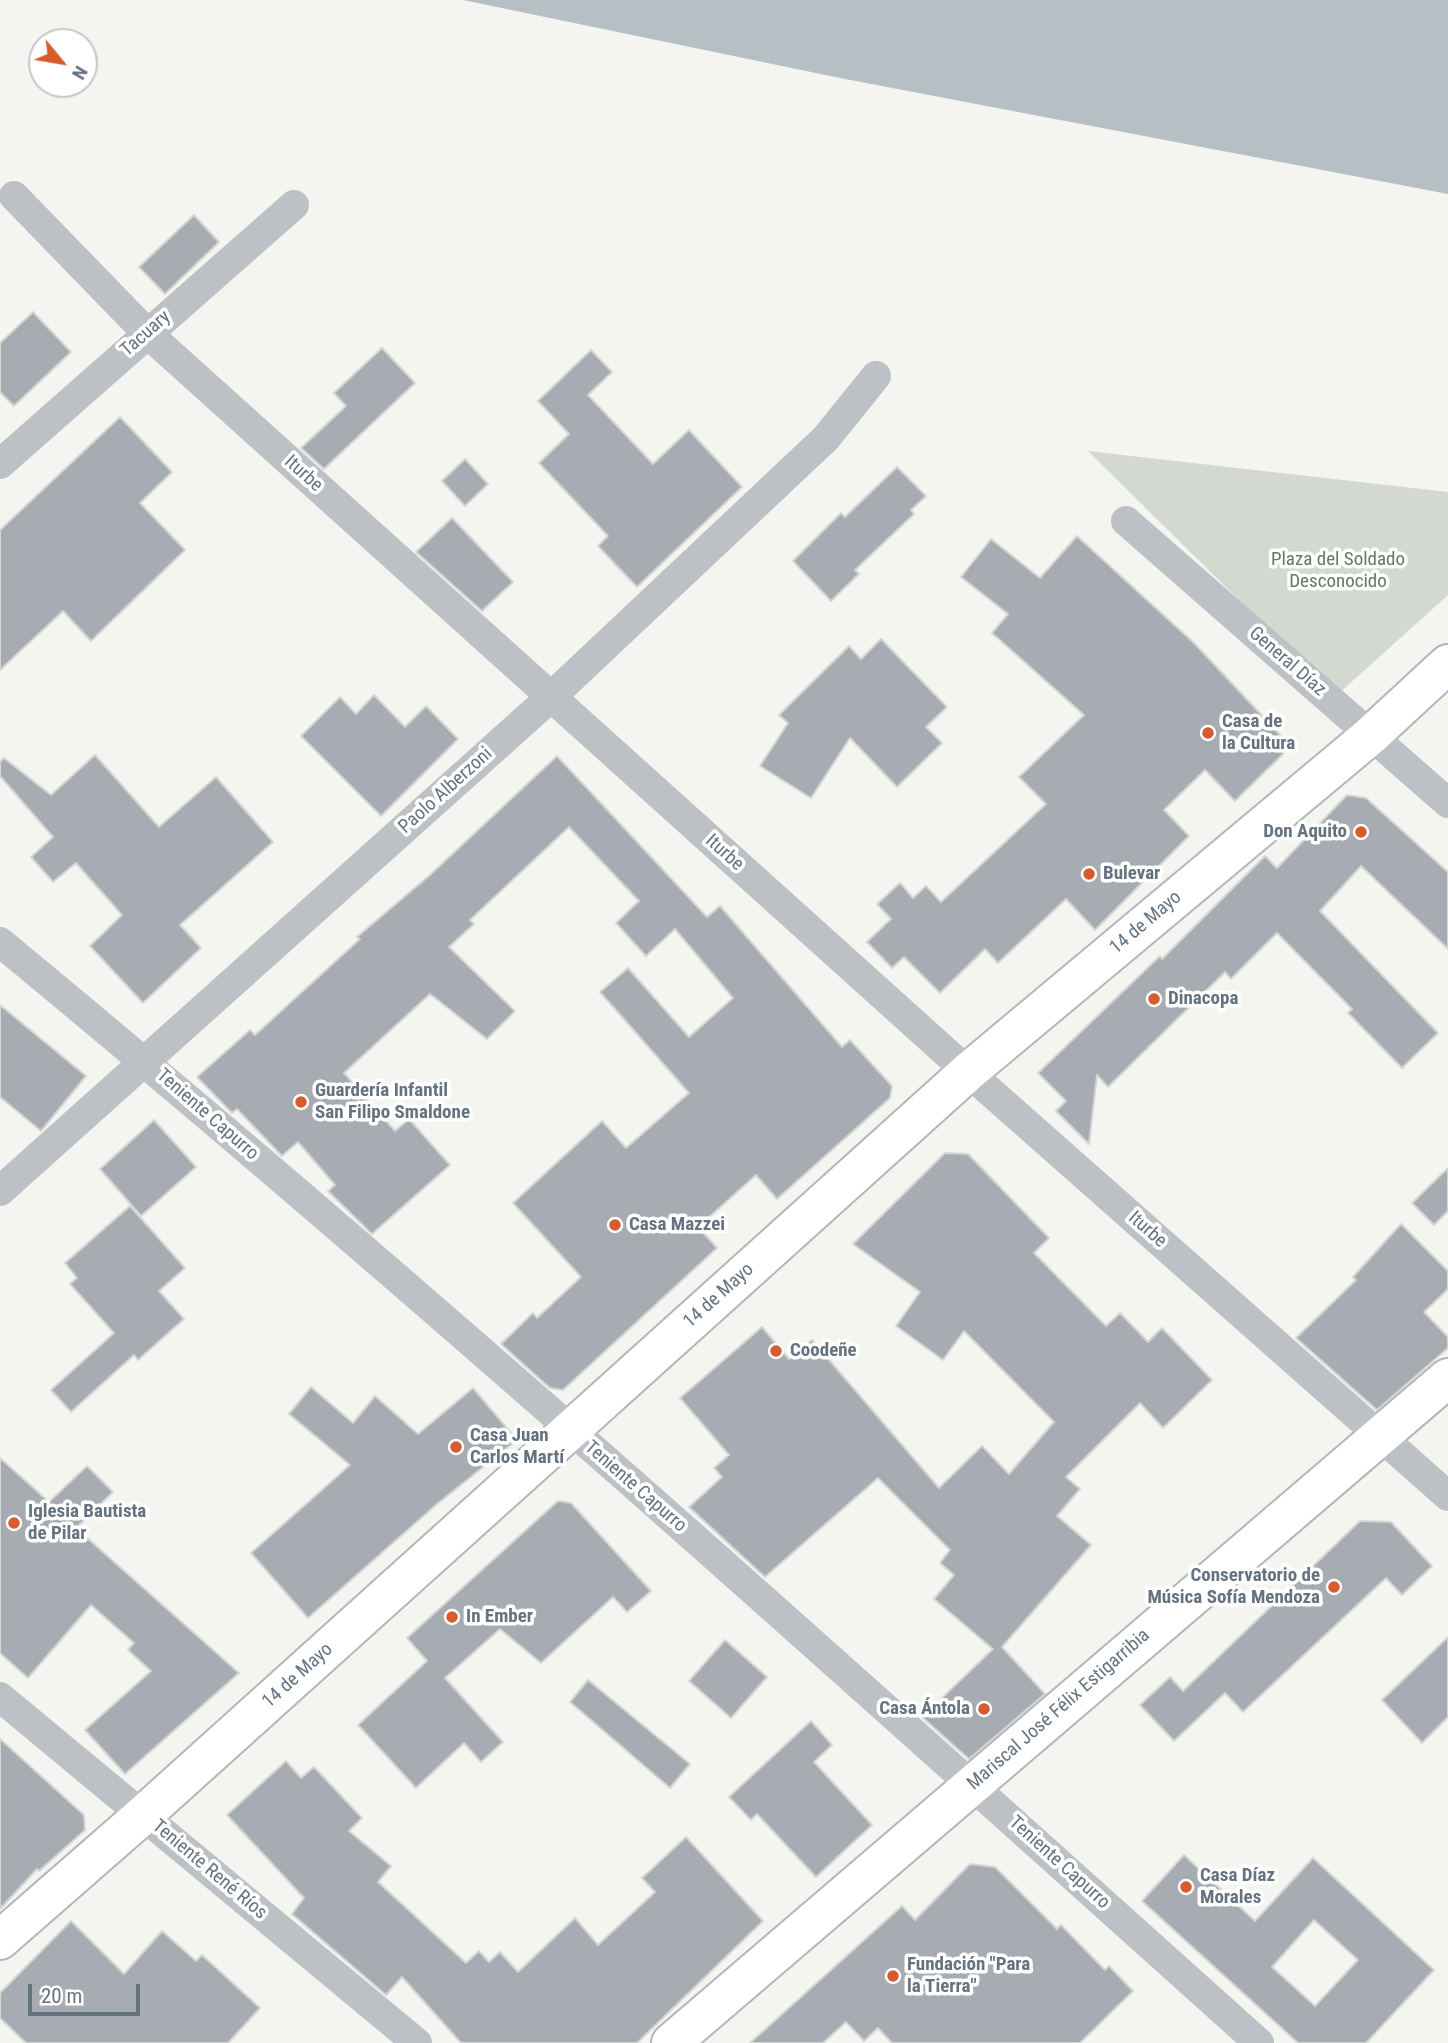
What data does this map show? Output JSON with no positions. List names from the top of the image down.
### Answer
{
  "streets": {
    "main road": ["14 de Mayo", "Mariscal José Félix Estigarribia"],
    "street": [
      "Tacuary",
      "Iturbe",
      "General Díaz",
      "Paolo Alberzoni",
      "Teniente Capurro",
      "Teniente René Ríos"
    ]
  },
  "crossings": [
    ["Tacuary", "Iturbe"],
    ["Iturbe", "Paolo Alberzoni"],
    ["Iturbe", "14 de Mayo"],
    ["Iturbe", "Mariscal José Félix Estigarribia"],
    ["General Díaz", "14 de Mayo"],
    ["Paolo Alberzoni", "Teniente Capurro"],
    ["14 de Mayo", "Teniente Capurro"],
    ["14 de Mayo", "Teniente René Ríos"],
    ["Teniente Capurro", "Mariscal José Félix Estigarribia"]
  ],
  "parks": ["Plaza del Soldado Desconocido"],
  "places": [
    "Casa de la Cultura",
    "Don Aquito",
    "Bulevar",
    "Dinacopa",
    "Guardería Infantil San Filipo Smaldone",
    "Casa Mazzei",
    "Coodeñe",
    "Casa Juan Carlos Martí",
    "Iglesia Bautista de Pilar",
    "Conservatorio de Música Sofía Mendoza",
    "In Ember",
    "Casa Ántola",
    "Casa Díaz Morales",
    "Fundación \"Para la Tierra\""
  ],
  "scale_bar": "20 m",
  "north": "bottom right"
}
